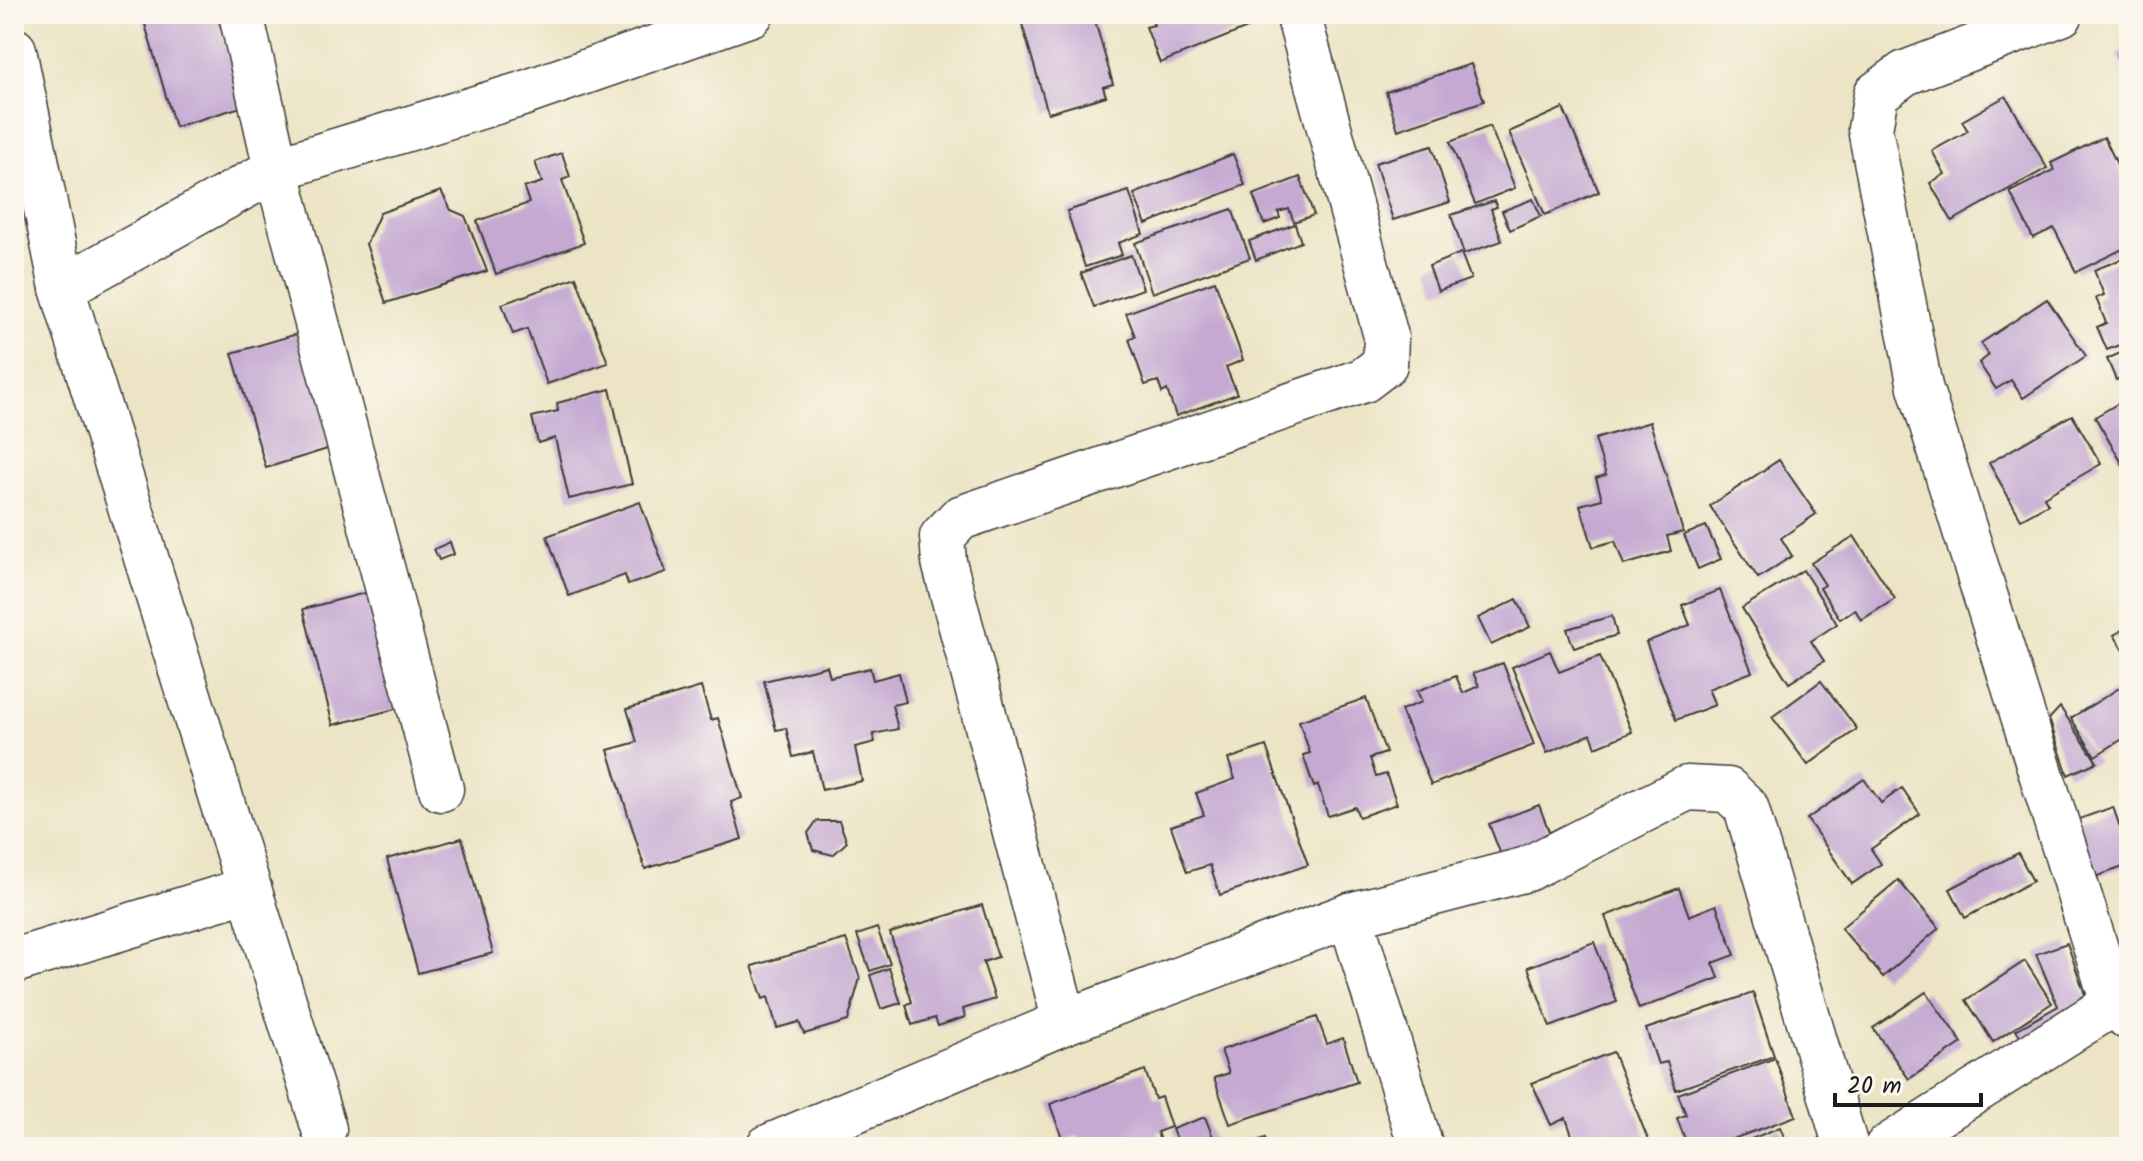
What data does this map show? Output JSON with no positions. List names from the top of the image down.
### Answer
{
  "scale_bar": "20 m"
}
